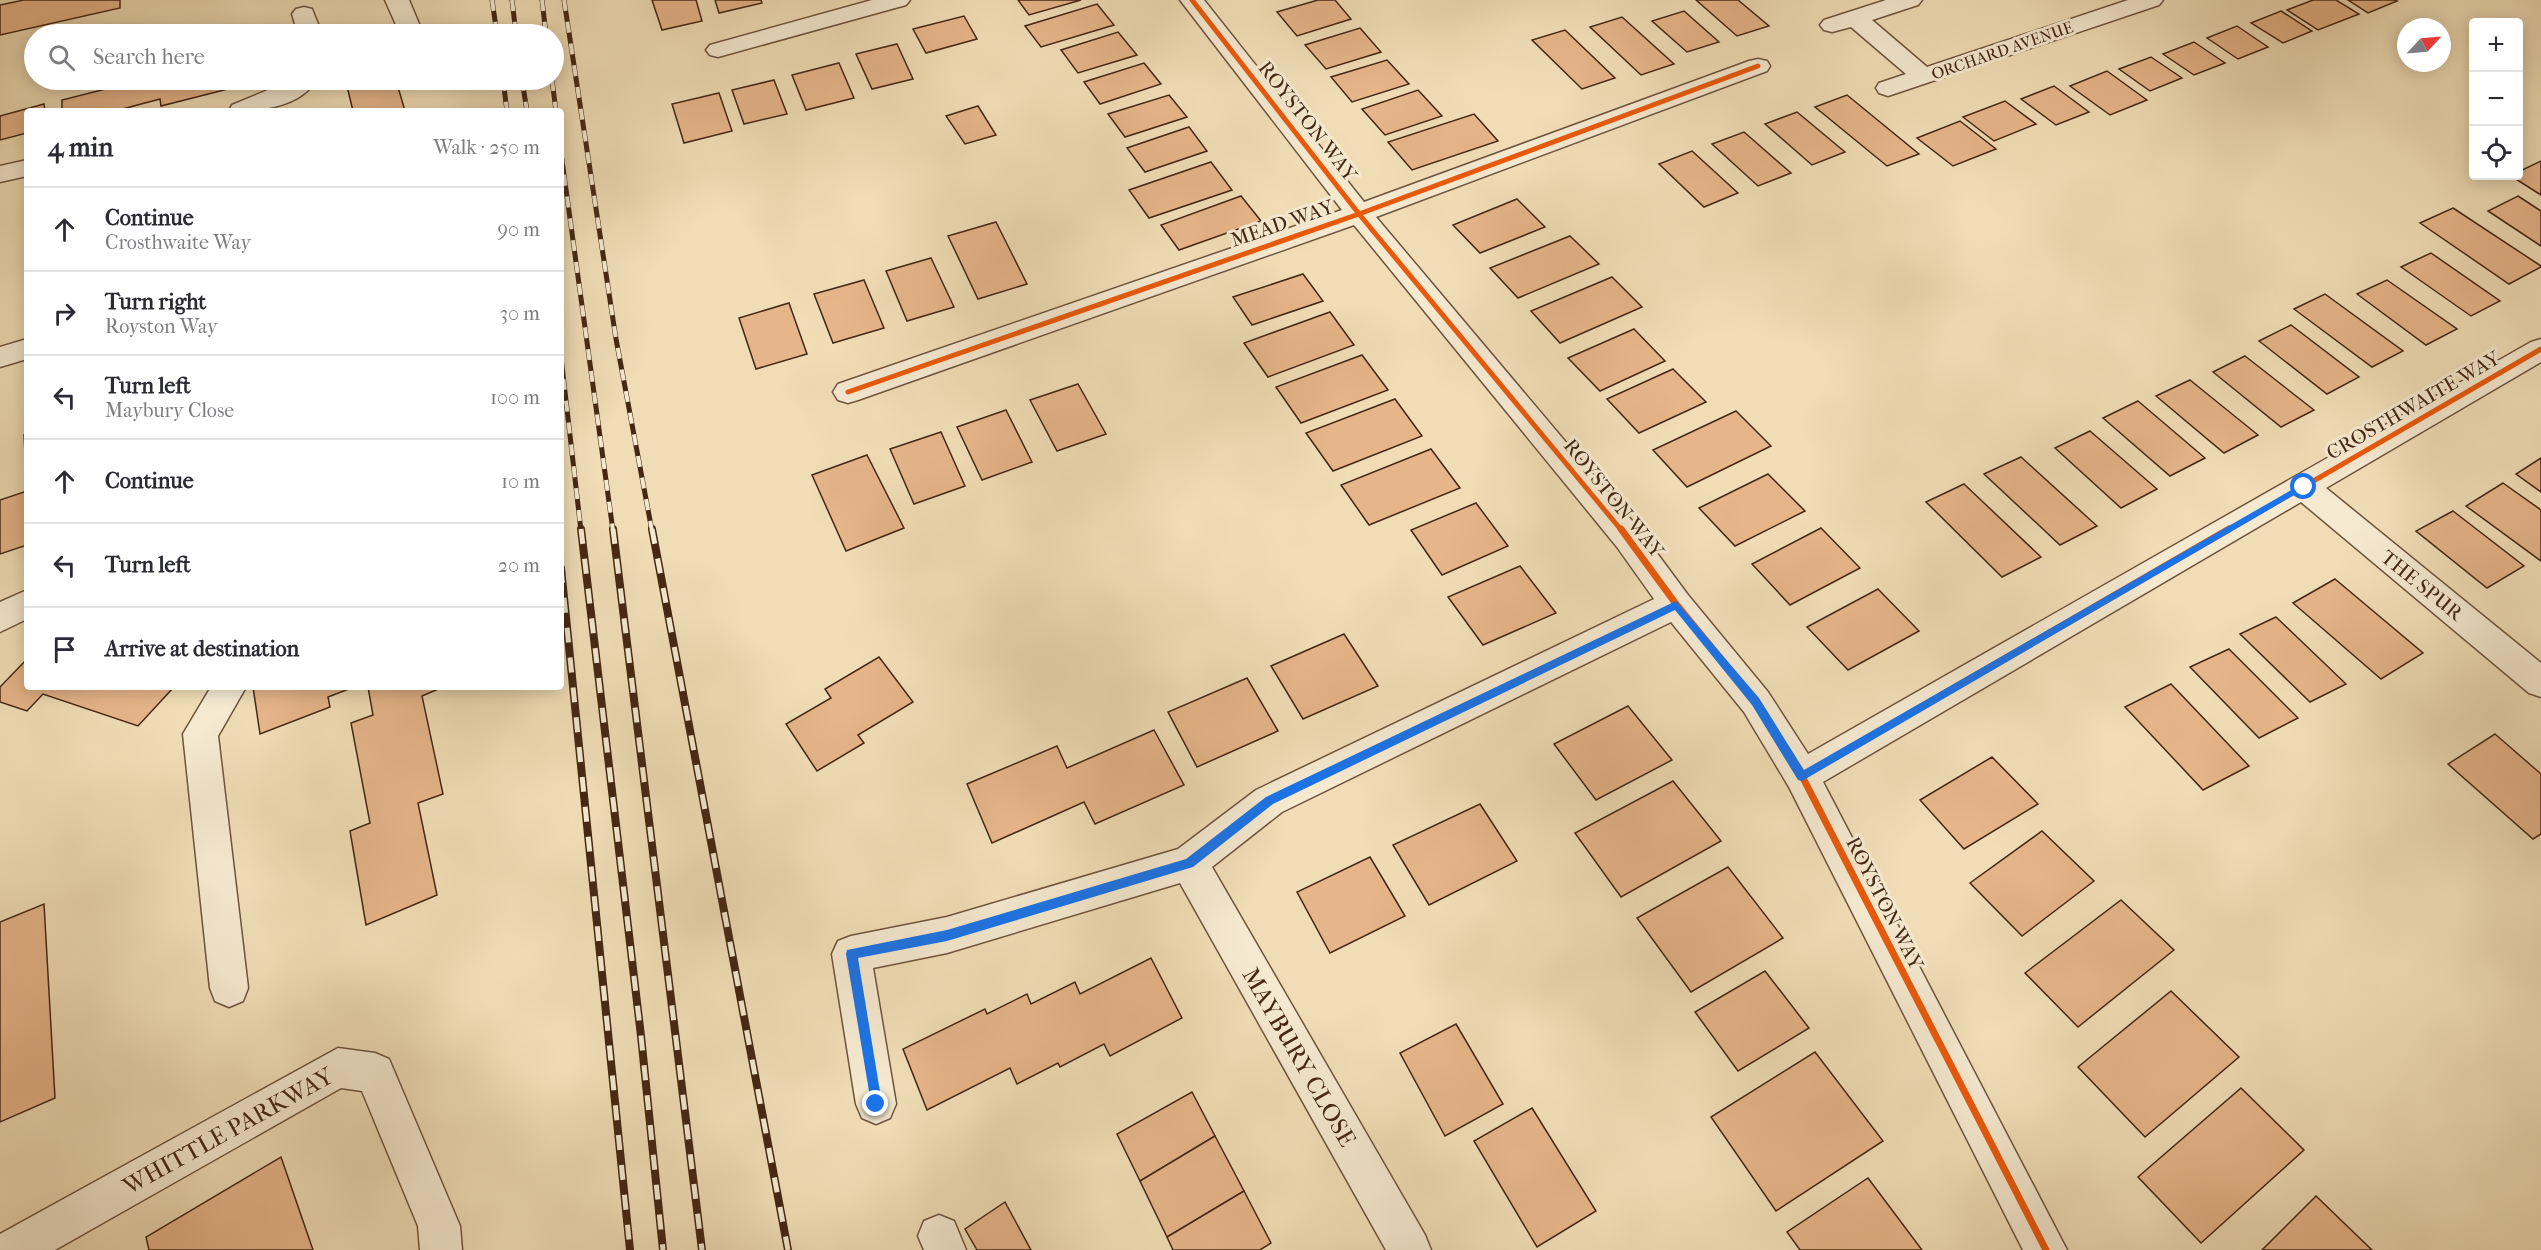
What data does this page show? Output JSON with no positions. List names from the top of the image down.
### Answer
{
  "streets": {
    "street": [
      "ORCHARD AVENUE",
      "ROYSTON WAY",
      "MEAD WAY",
      "CROSTHWAITE WAY",
      "THE SPUR",
      "MAYBURY CLOSE",
      "WHITTLE PARKWAY"
    ]
  },
  "crossings": [
    ["ROYSTON WAY", "MEAD WAY"],
    ["ROYSTON WAY", "CROSTHWAITE WAY"],
    ["CROSTHWAITE WAY", "THE SPUR"]
  ],
  "north": "top right",
  "page": {
    "map_buttons": ["+", "−"],
    "search": "Search here",
    "heading": ["4 min", "Walk · 250 m"],
    "list": [
      ["Continue", "Crosthwaite Way", "90 m"],
      ["Turn right", "Royston Way", "30 m"],
      ["Turn left", "Maybury Close", "100 m"],
      ["Continue", "10 m"],
      ["Turn left", "20 m"],
      "Arrive at destination"
    ]
  }
}
